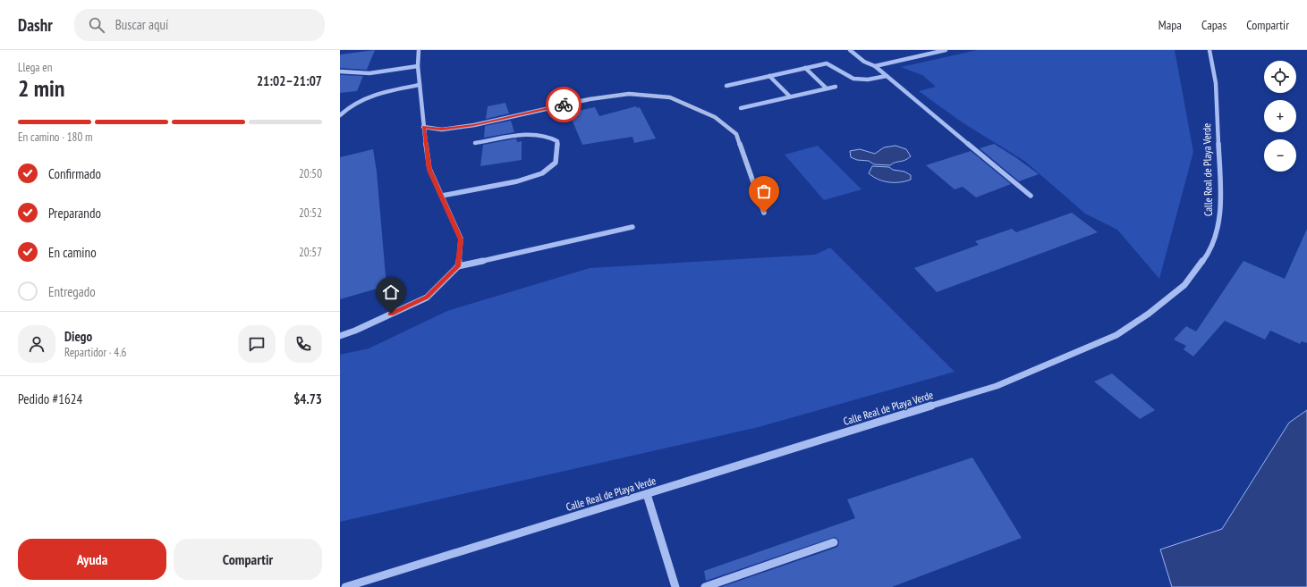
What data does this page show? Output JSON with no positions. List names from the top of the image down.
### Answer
{
  "streets": {
    "street": ["Calle Real de Playa Verde"]
  },
  "page": {
    "header": "Dashr",
    "search": "Buscar aquí",
    "nav": ["Mapa", "Capas", "Compartir"],
    "heading": ["2 min", "Llega en", "21:02–21:07"],
    "panel": [
      "Diego",
      "Repartidor · 4.6",
      "Pedido #1624",
      "$4.73"
    ],
    "map_buttons": ["+", "−"],
    "bar": "En camino · 180 m",
    "list": [
      ["Confirmado", "20:50"],
      ["Preparando", "20:52"],
      ["En camino", "20:57"],
      "Entregado"
    ],
    "buttons": ["Ayuda", "Compartir"]
  }
}
